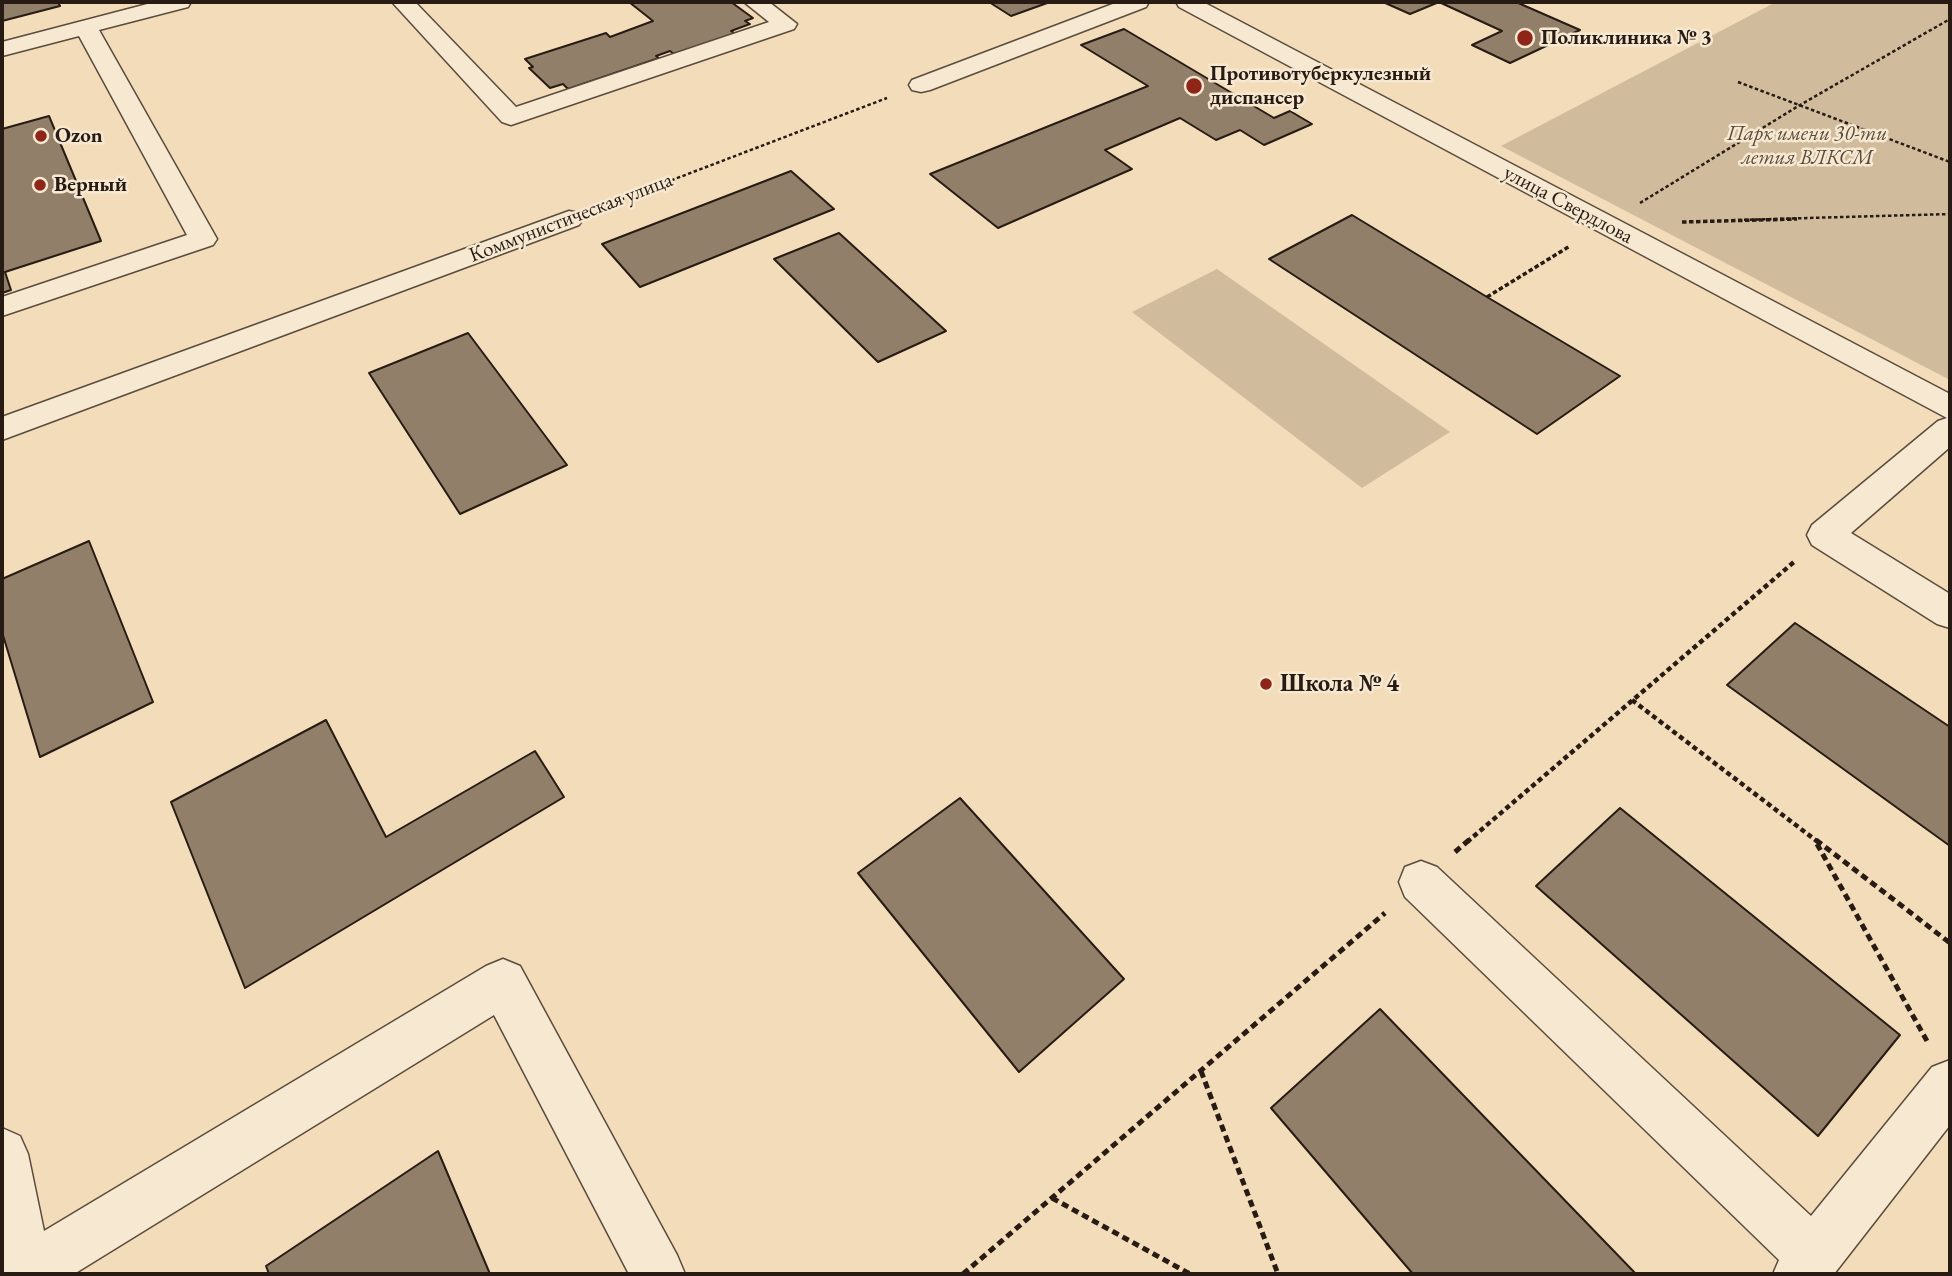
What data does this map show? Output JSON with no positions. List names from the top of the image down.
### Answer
{
  "streets": {
    "street": ["улица Свердлова", "Коммунистическая улица"]
  },
  "parks": ["Парк имени 30-ти летия ВЛКСМ"],
  "places": [
    "Поликлиника № 3",
    "Противотуберкулезный диспансер",
    "Ozon",
    "Верный",
    "Школа № 4"
  ]
}
